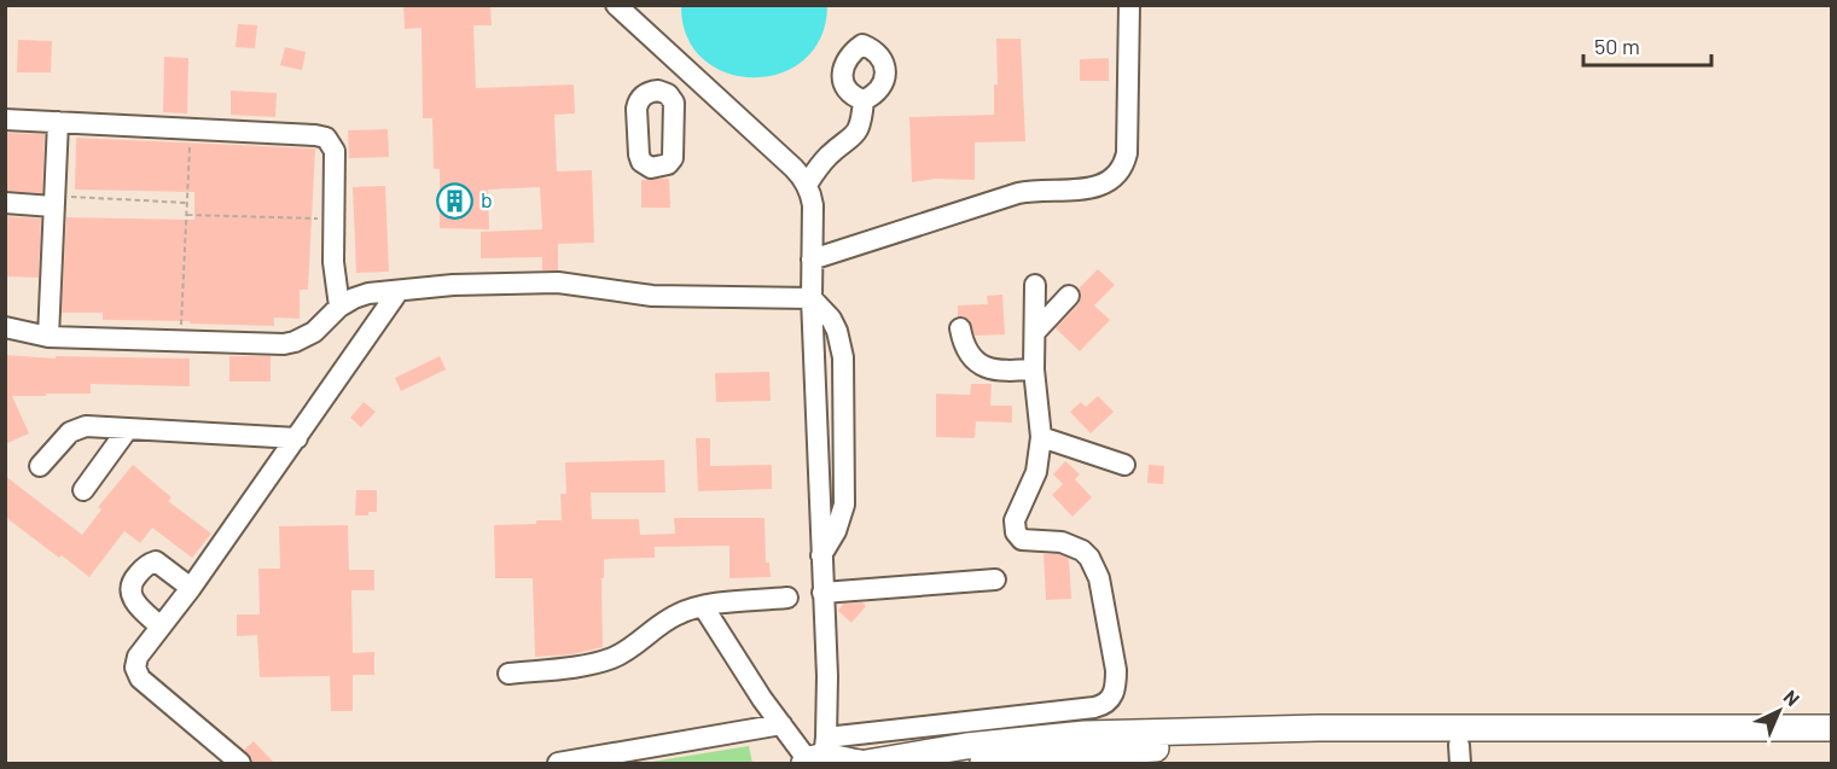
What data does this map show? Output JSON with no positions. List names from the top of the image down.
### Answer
{
  "places": {
    "building": ["b"]
  },
  "scale_bar": "50 m",
  "north": "top right"
}
